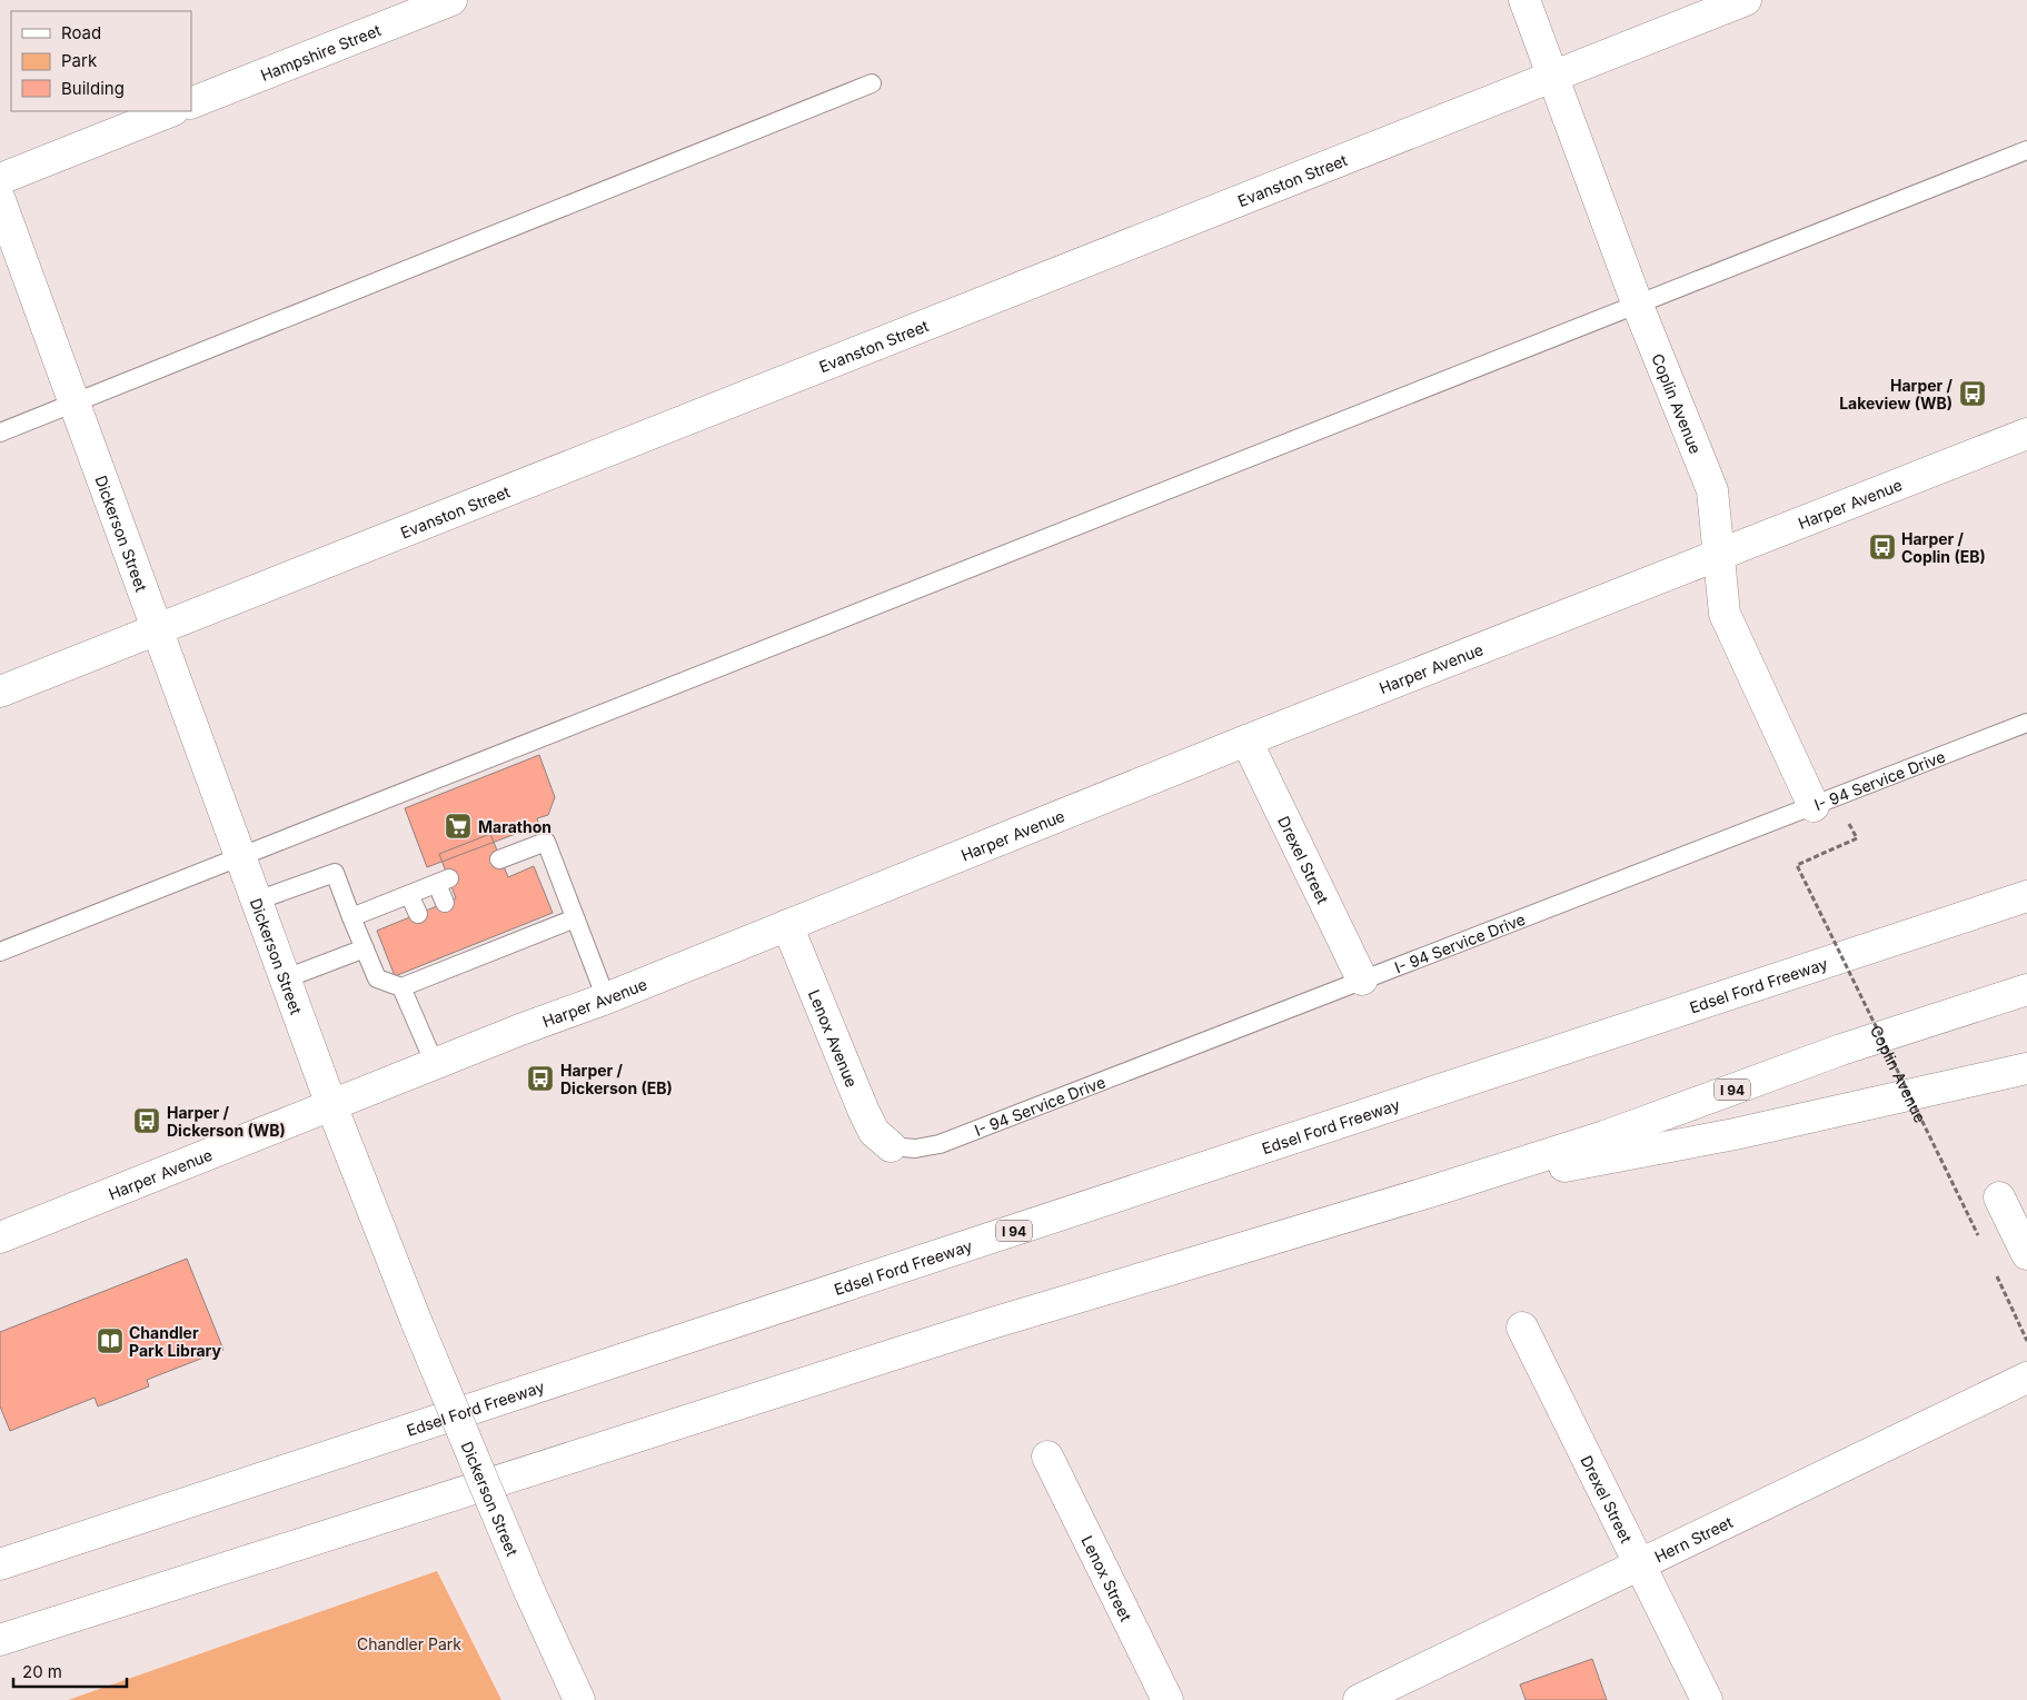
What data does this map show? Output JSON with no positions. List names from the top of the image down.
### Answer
{
  "streets": {
    "main road": [
      "Hampshire Street",
      "Evanston Street",
      "Coplin Avenue",
      "Harper Avenue",
      "Dickerson Street",
      "Drexel Street",
      "Edsel Ford Freeway",
      "Lenox Avenue",
      "I 94",
      "Hern Street",
      "Lenox Street"
    ],
    "lane": ["I- 94 Service Drive"]
  },
  "crossings": [
    ["Evanston Street", "Coplin Avenue"],
    ["Evanston Street", "Dickerson Street"],
    ["Coplin Avenue", "Harper Avenue"],
    ["Coplin Avenue", "I- 94 Service Drive"],
    ["Harper Avenue", "Dickerson Street"],
    ["Harper Avenue", "Drexel Street"],
    ["Harper Avenue", "Lenox Avenue"],
    ["I- 94 Service Drive", "Drexel Street"],
    ["I- 94 Service Drive", "Lenox Avenue"],
    ["Drexel Street", "Hern Street"]
  ],
  "parks": ["Chandler Park"],
  "places": {
    "bus stop": [
      "Harper / Lakeview (WB)",
      "Harper / Coplin (EB)",
      "Harper / Dickerson (EB)",
      "Harper / Dickerson (WB)"
    ],
    "supermarket": ["Marathon"],
    "library": ["Chandler Park Library"]
  },
  "legend": ["Road", "Park", "Building"],
  "scale_bar": "20 m"
}
